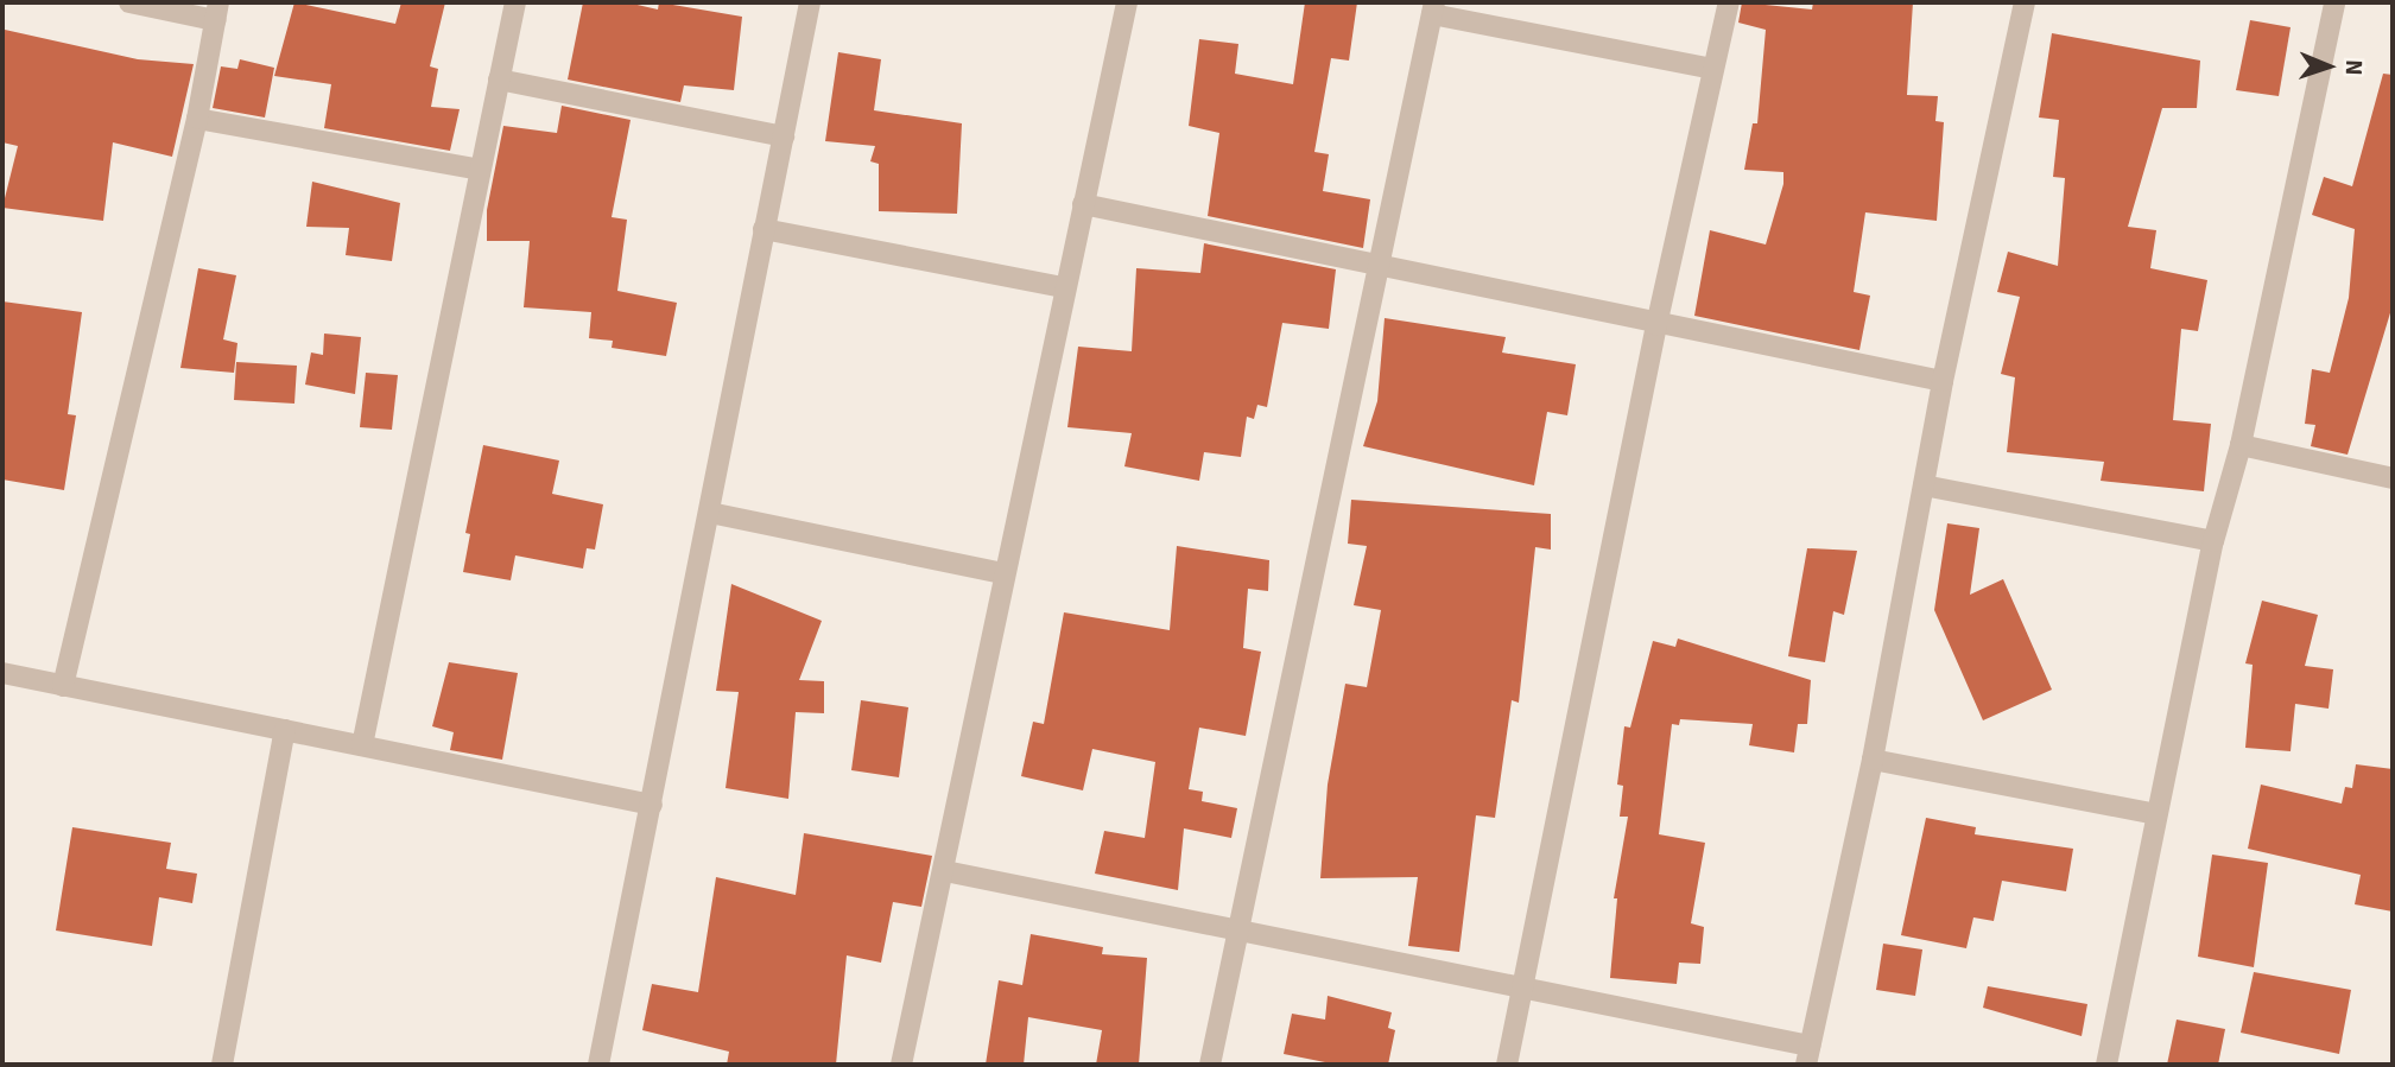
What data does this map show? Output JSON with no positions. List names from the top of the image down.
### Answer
{
  "north": "right"
}
